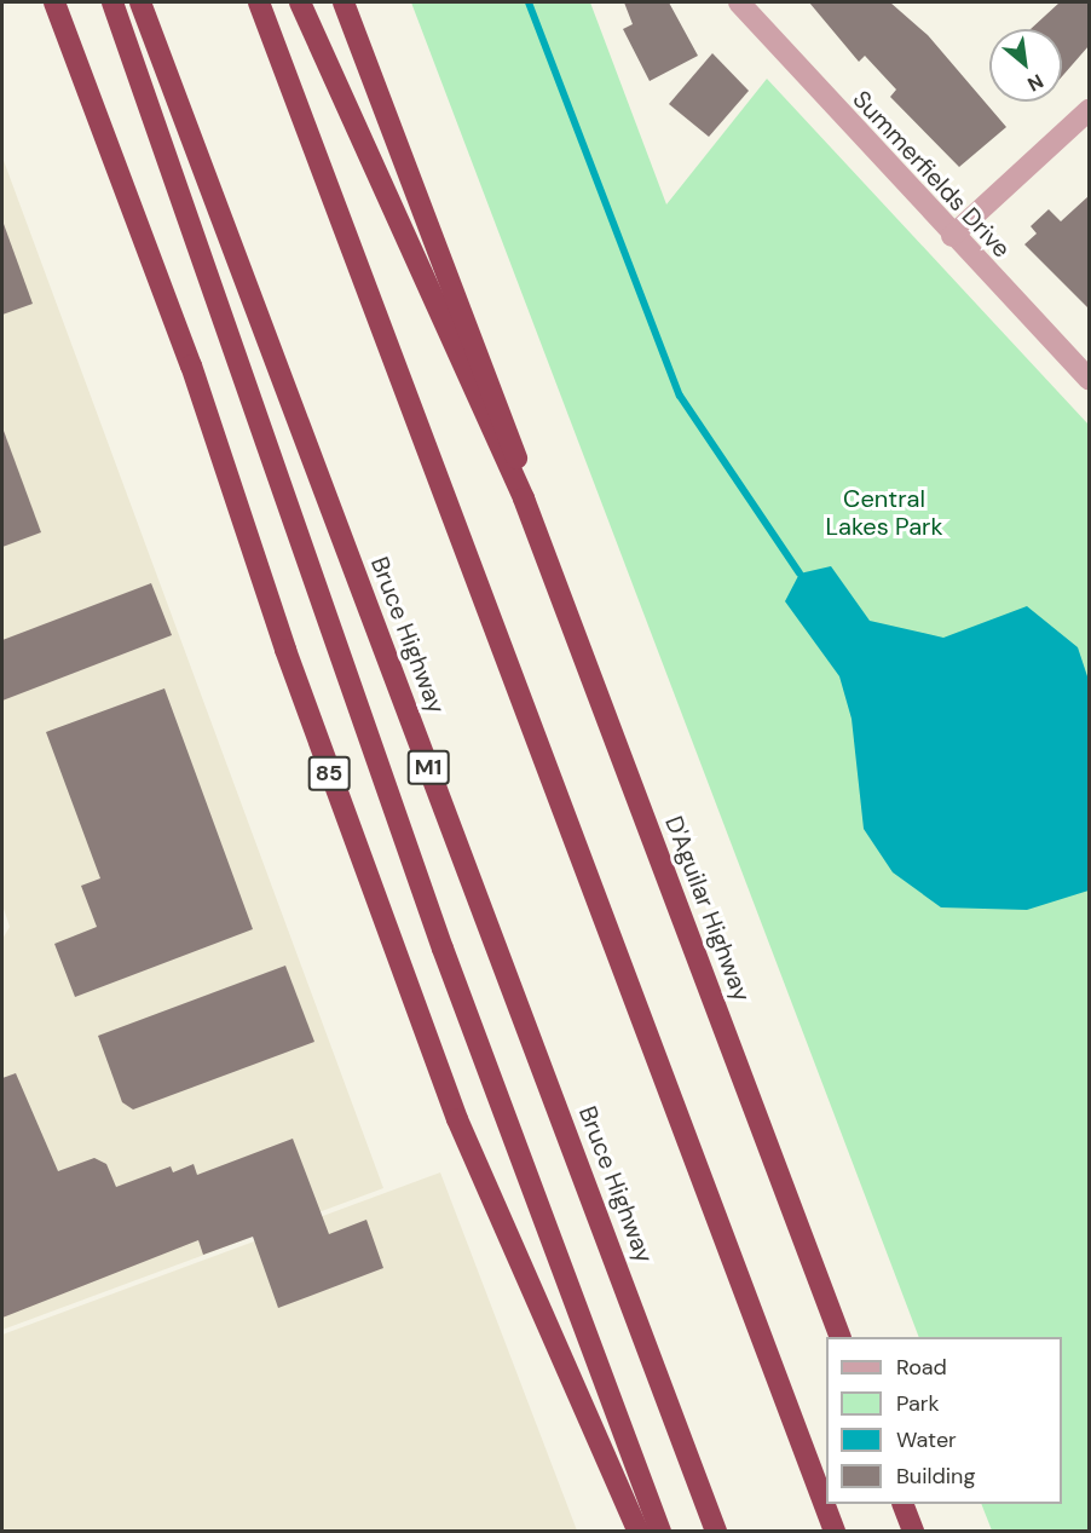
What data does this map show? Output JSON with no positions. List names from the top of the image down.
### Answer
{
  "streets": {
    "highway": [
      "Bruce Highway",
      "M1",
      "85",
      "D'Aguilar Highway"
    ],
    "street": ["Summerfields Drive"]
  },
  "parks": ["Central Lakes Park"],
  "legend": [
    "Road",
    "Park",
    "Water",
    "Building"
  ],
  "north": "bottom right"
}
